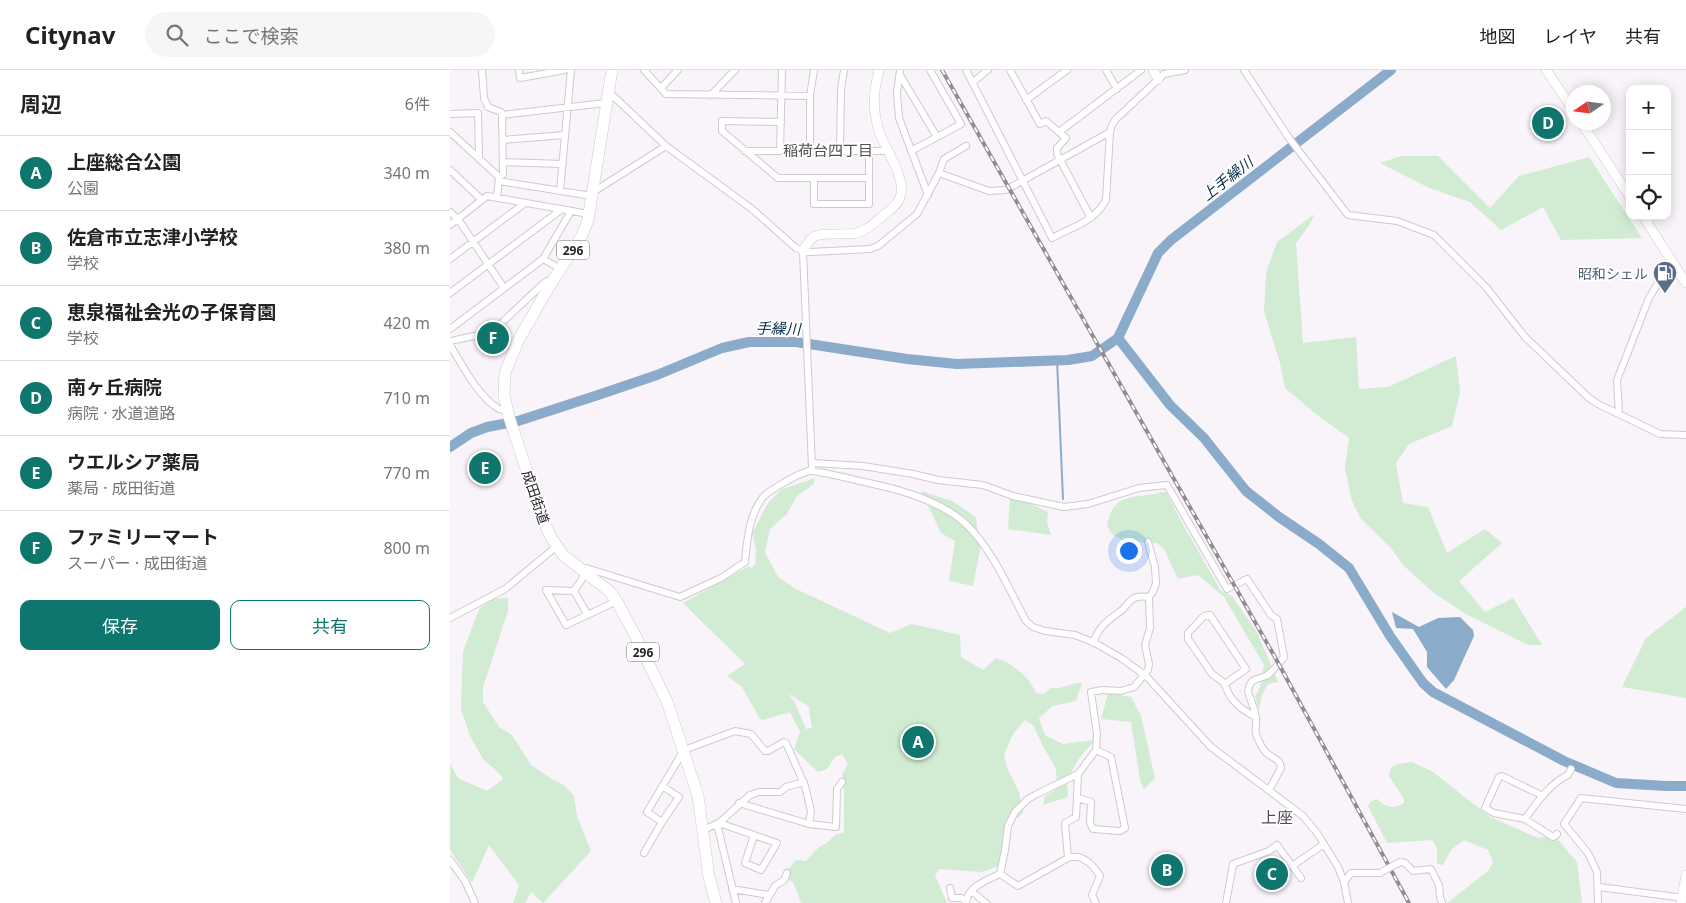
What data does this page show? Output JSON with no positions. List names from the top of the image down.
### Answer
{
  "streets": {
    "highway": ["296", "成田街道"]
  },
  "districts": ["稲荷台四丁目", "上座"],
  "water": ["上手繰川", "手繰川"],
  "places": {
    "fuel station": ["昭和シェル"]
  },
  "north": "left",
  "page": {
    "header": "Citynav",
    "search": "ここで検索",
    "nav": ["地図", "レイヤ", "共有"],
    "heading": ["周辺", "6件"],
    "map_buttons": ["+", "−"],
    "pins": [
      "D",
      "F",
      "E",
      "A",
      "B",
      "C"
    ],
    "list": [
      {
        "mark": "A",
        "name": "上座総合公園",
        "note": "公園",
        "value": "340 m"
      },
      {
        "mark": "B",
        "name": "佐倉市立志津小学校",
        "note": "学校",
        "value": "380 m"
      },
      {
        "mark": "C",
        "name": "恵泉福祉会光の子保育園",
        "note": "学校",
        "value": "420 m"
      },
      {
        "mark": "D",
        "name": "南ヶ丘病院",
        "note": "病院 · 水道道路",
        "value": "710 m"
      },
      {
        "mark": "E",
        "name": "ウエルシア薬局",
        "note": "薬局 · 成田街道",
        "value": "770 m"
      },
      {
        "mark": "F",
        "name": "ファミリーマート",
        "note": "スーパー · 成田街道",
        "value": "800 m"
      }
    ],
    "buttons": ["保存", "共有"]
  }
}
